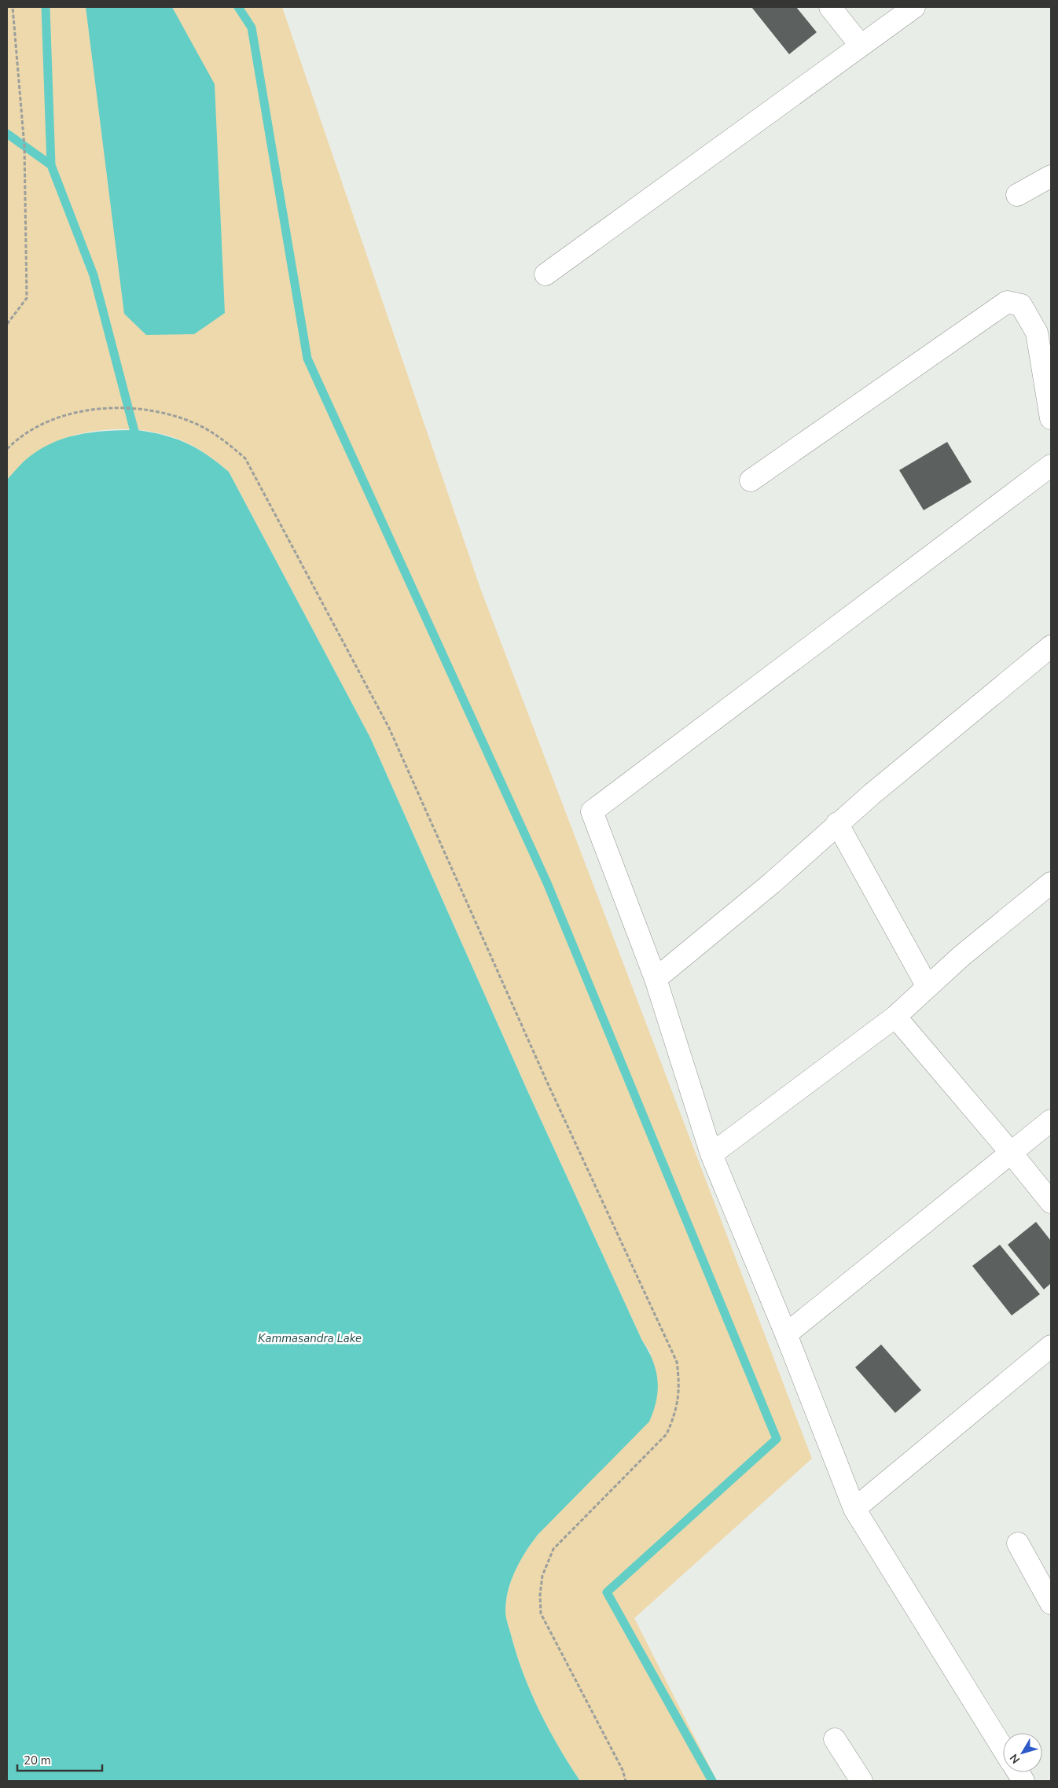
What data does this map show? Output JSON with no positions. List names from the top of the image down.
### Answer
{
  "water": ["Kammasandra Lake"],
  "scale_bar": "20 m",
  "north": "bottom left"
}
